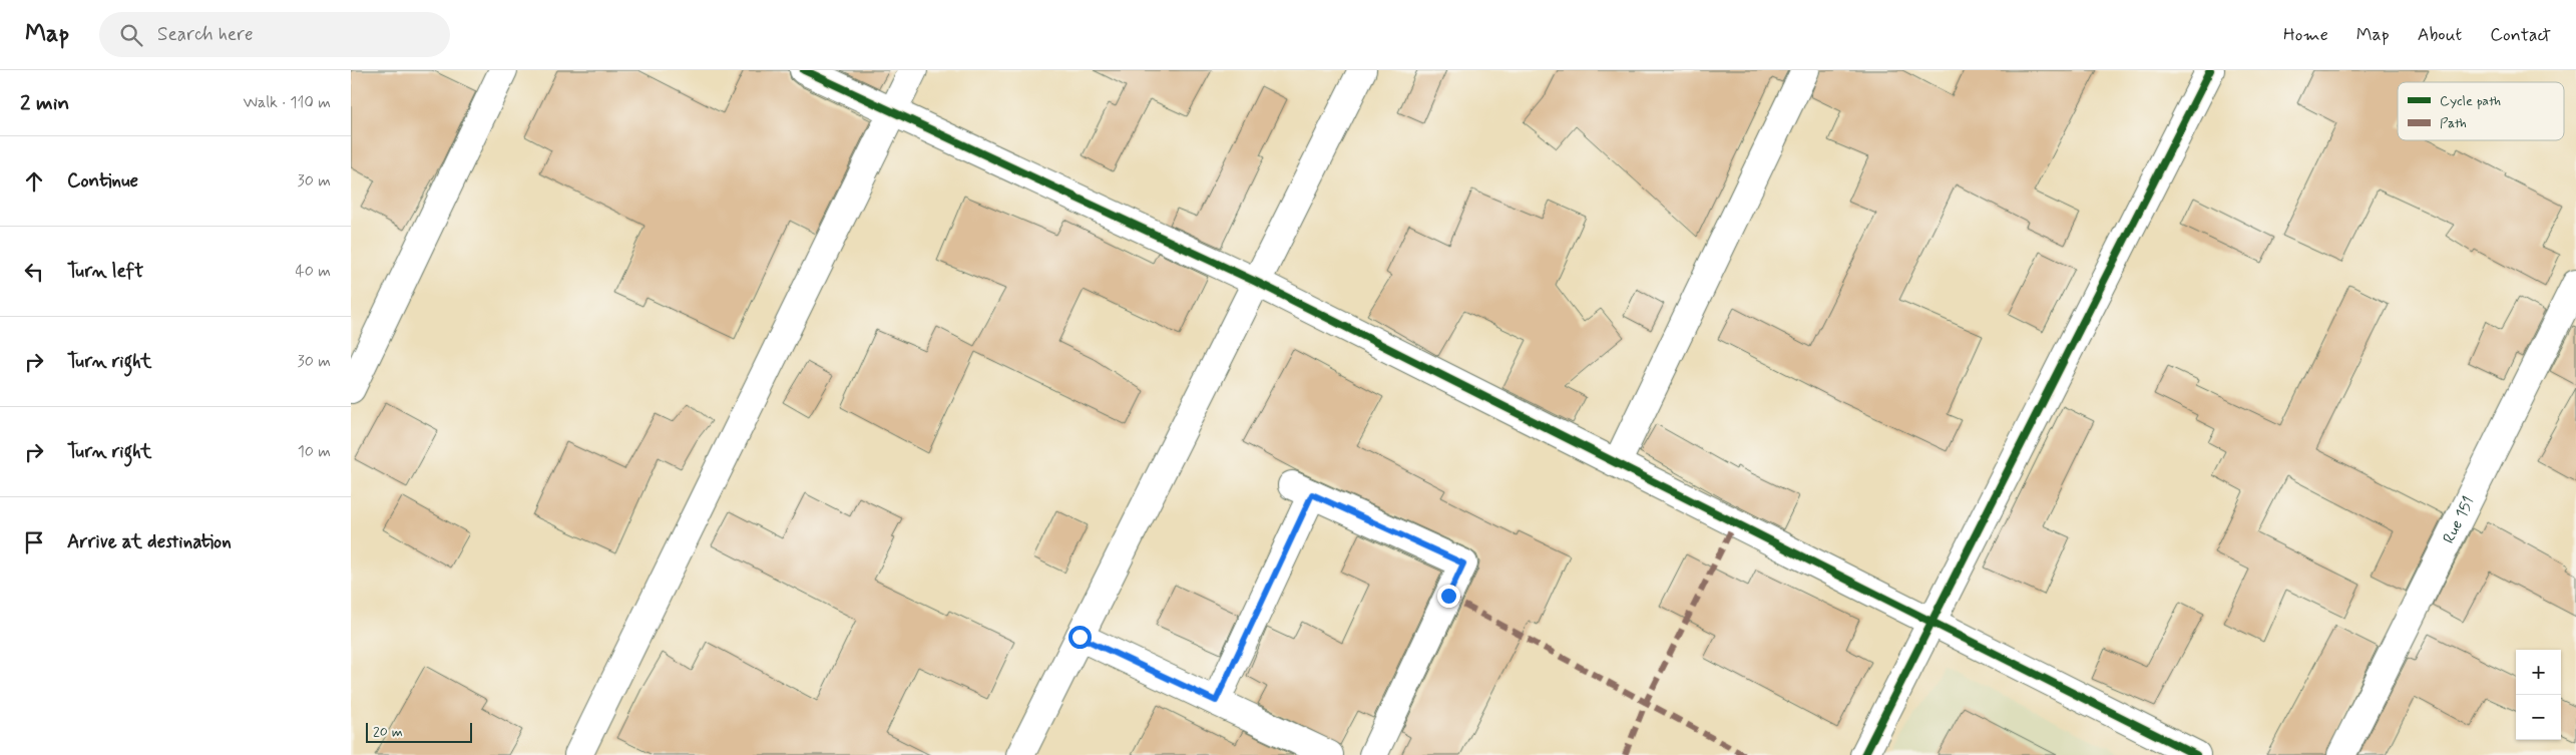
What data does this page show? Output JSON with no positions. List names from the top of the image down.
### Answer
{
  "streets": {
    "street": ["Rue 151"]
  },
  "legend": ["Cycle path", "Path"],
  "scale_bar": "20 m",
  "page": {
    "header": "Map",
    "search": "Search here",
    "nav": [
      "Home",
      "Map",
      "About",
      "Contact"
    ],
    "heading": ["2 min", "Walk · 110 m"],
    "list": [
      ["Continue", "30 m"],
      ["Turn left", "40 m"],
      ["Turn right", "30 m"],
      ["Turn right", "10 m"],
      "Arrive at destination"
    ],
    "map_buttons": ["+", "−"],
    "scale": "20 m"
  }
}
